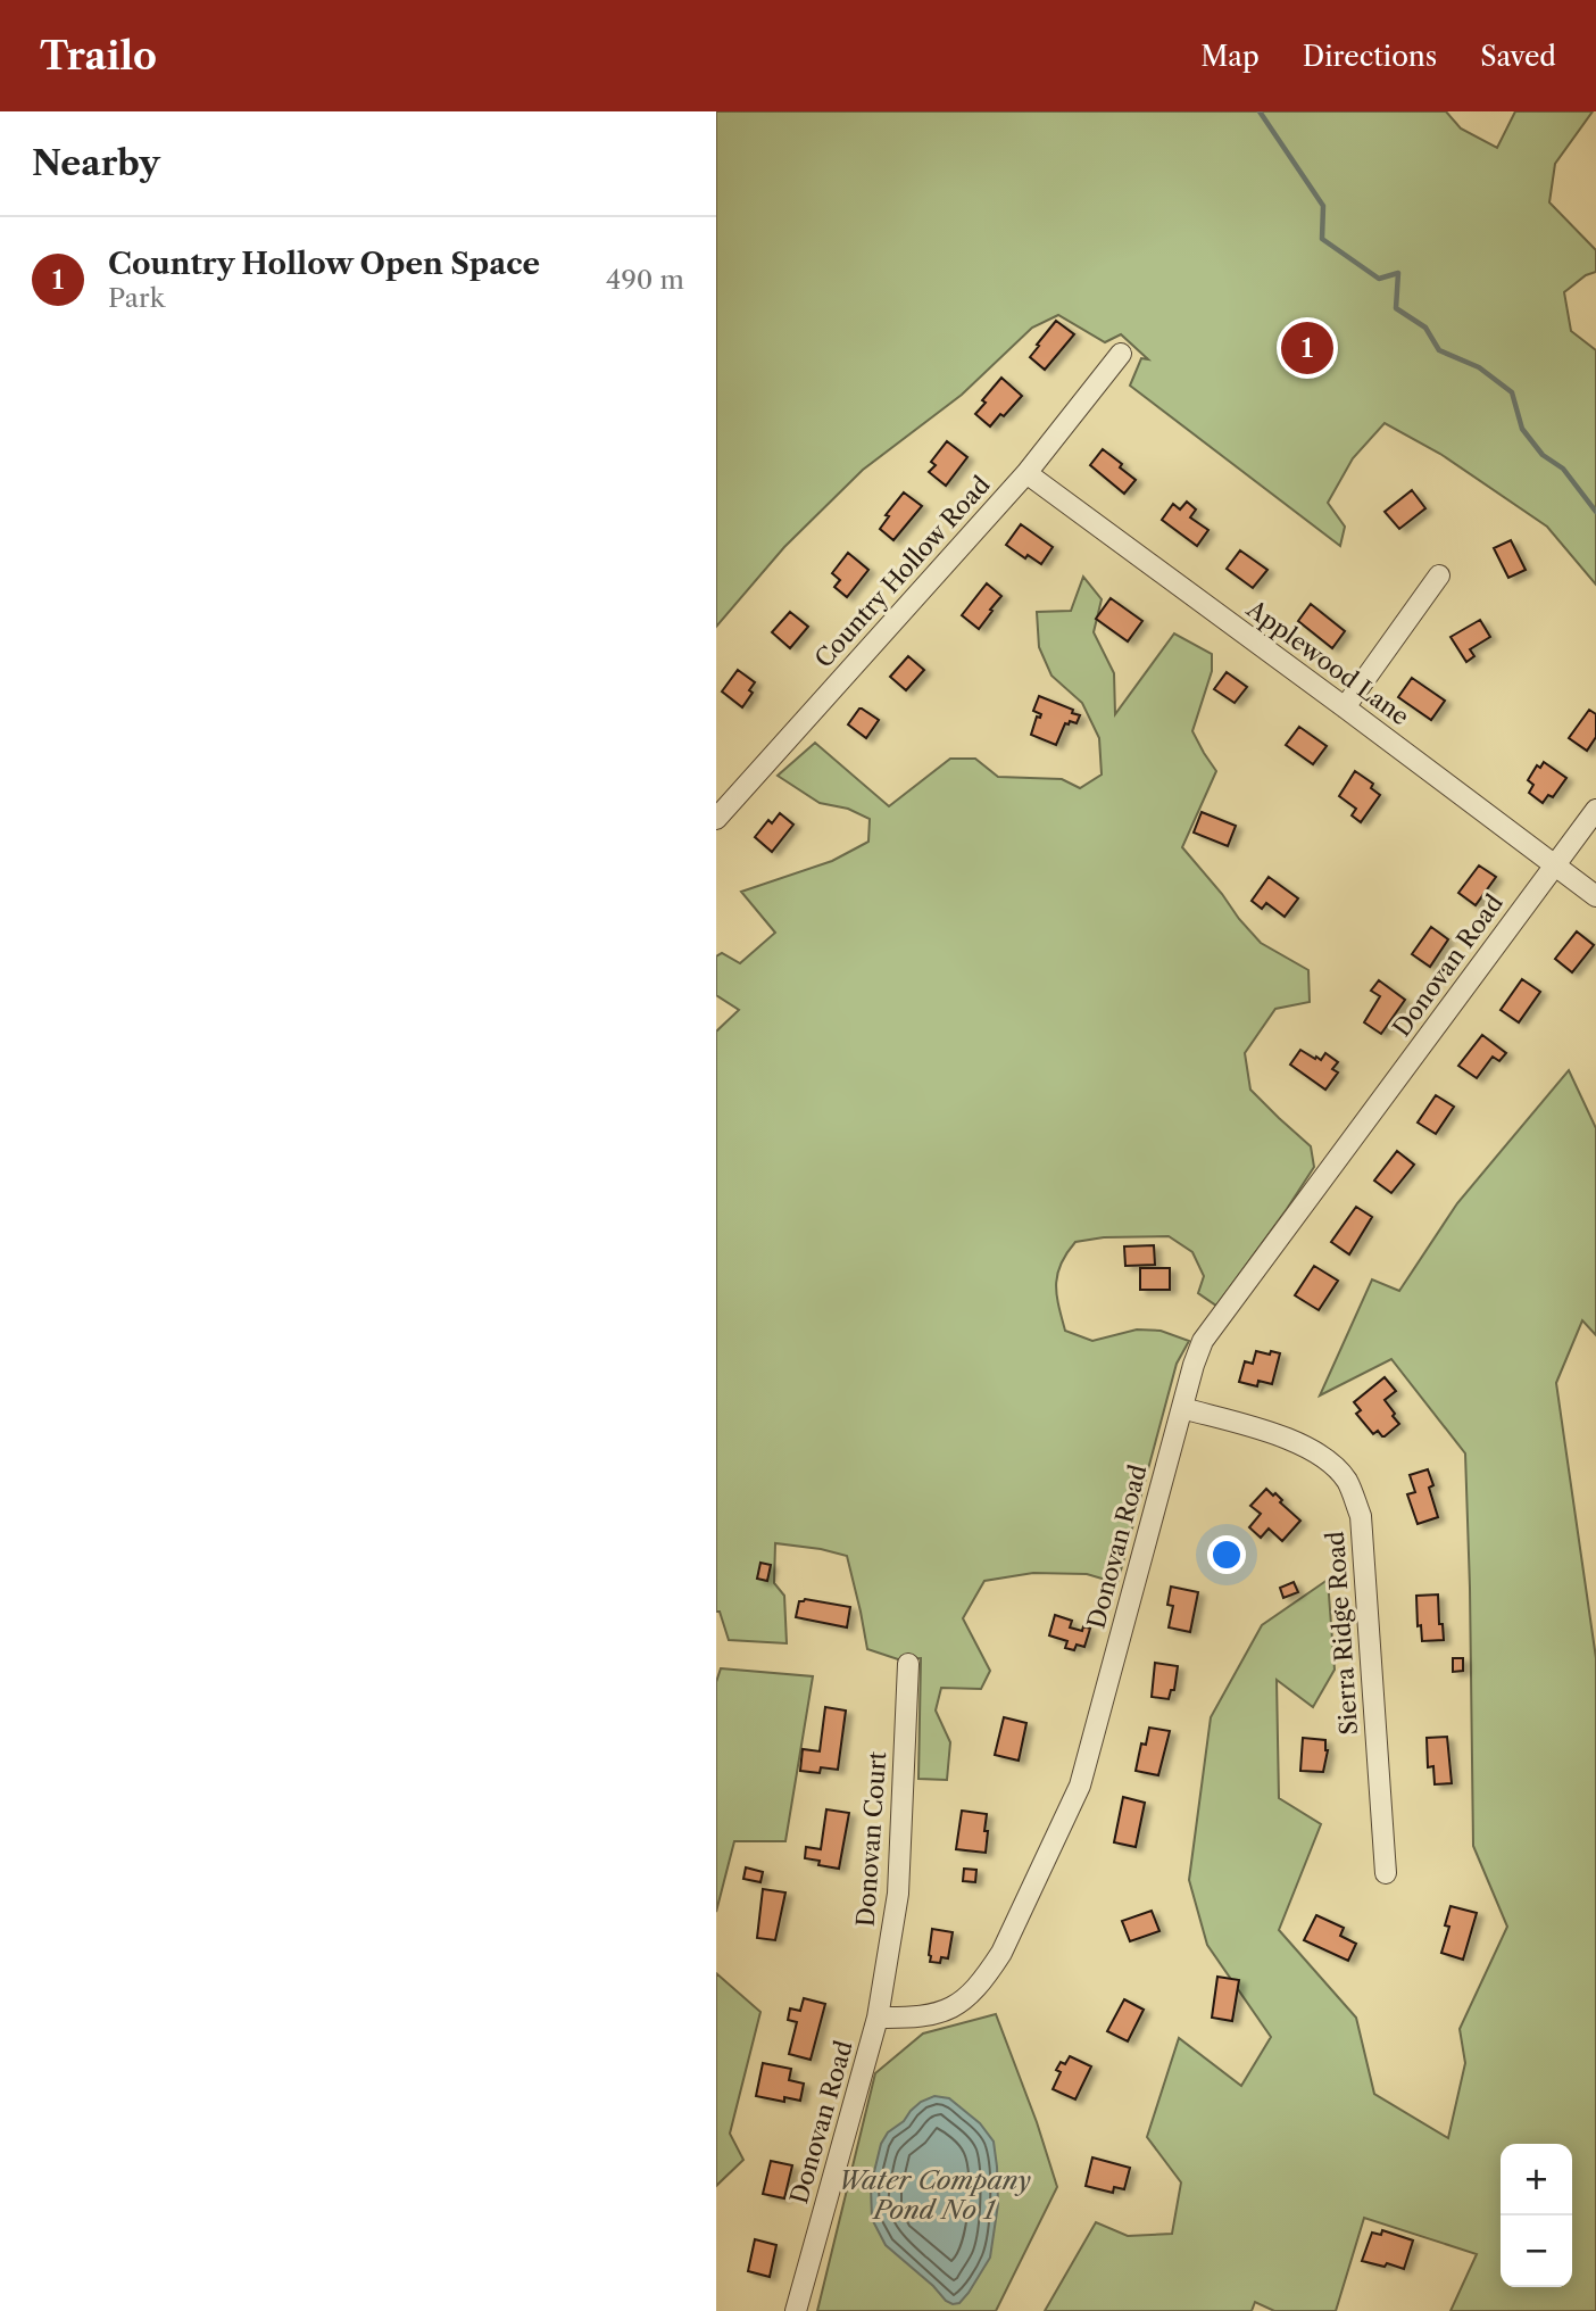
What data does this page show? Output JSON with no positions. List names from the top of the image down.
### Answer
{
  "streets": {
    "street": [
      "Country Hollow Road",
      "Applewood Lane",
      "Donovan Road",
      "Sierra Ridge Road",
      "Donovan Court"
    ]
  },
  "crossings": [
    ["Country Hollow Road", "Applewood Lane"],
    ["Applewood Lane", "Donovan Road"],
    ["Donovan Road", "Sierra Ridge Road"],
    ["Donovan Road", "Donovan Court"]
  ],
  "water": ["Water Company Pond No 1"],
  "page": {
    "header": "Trailo",
    "nav": ["Map", "Directions", "Saved"],
    "heading": "Nearby",
    "list": [
      {
        "mark": "1",
        "name": "Country Hollow Open Space",
        "note": "Park",
        "value": "490 m"
      }
    ],
    "pins": "1",
    "map_buttons": ["+", "−"]
  }
}
